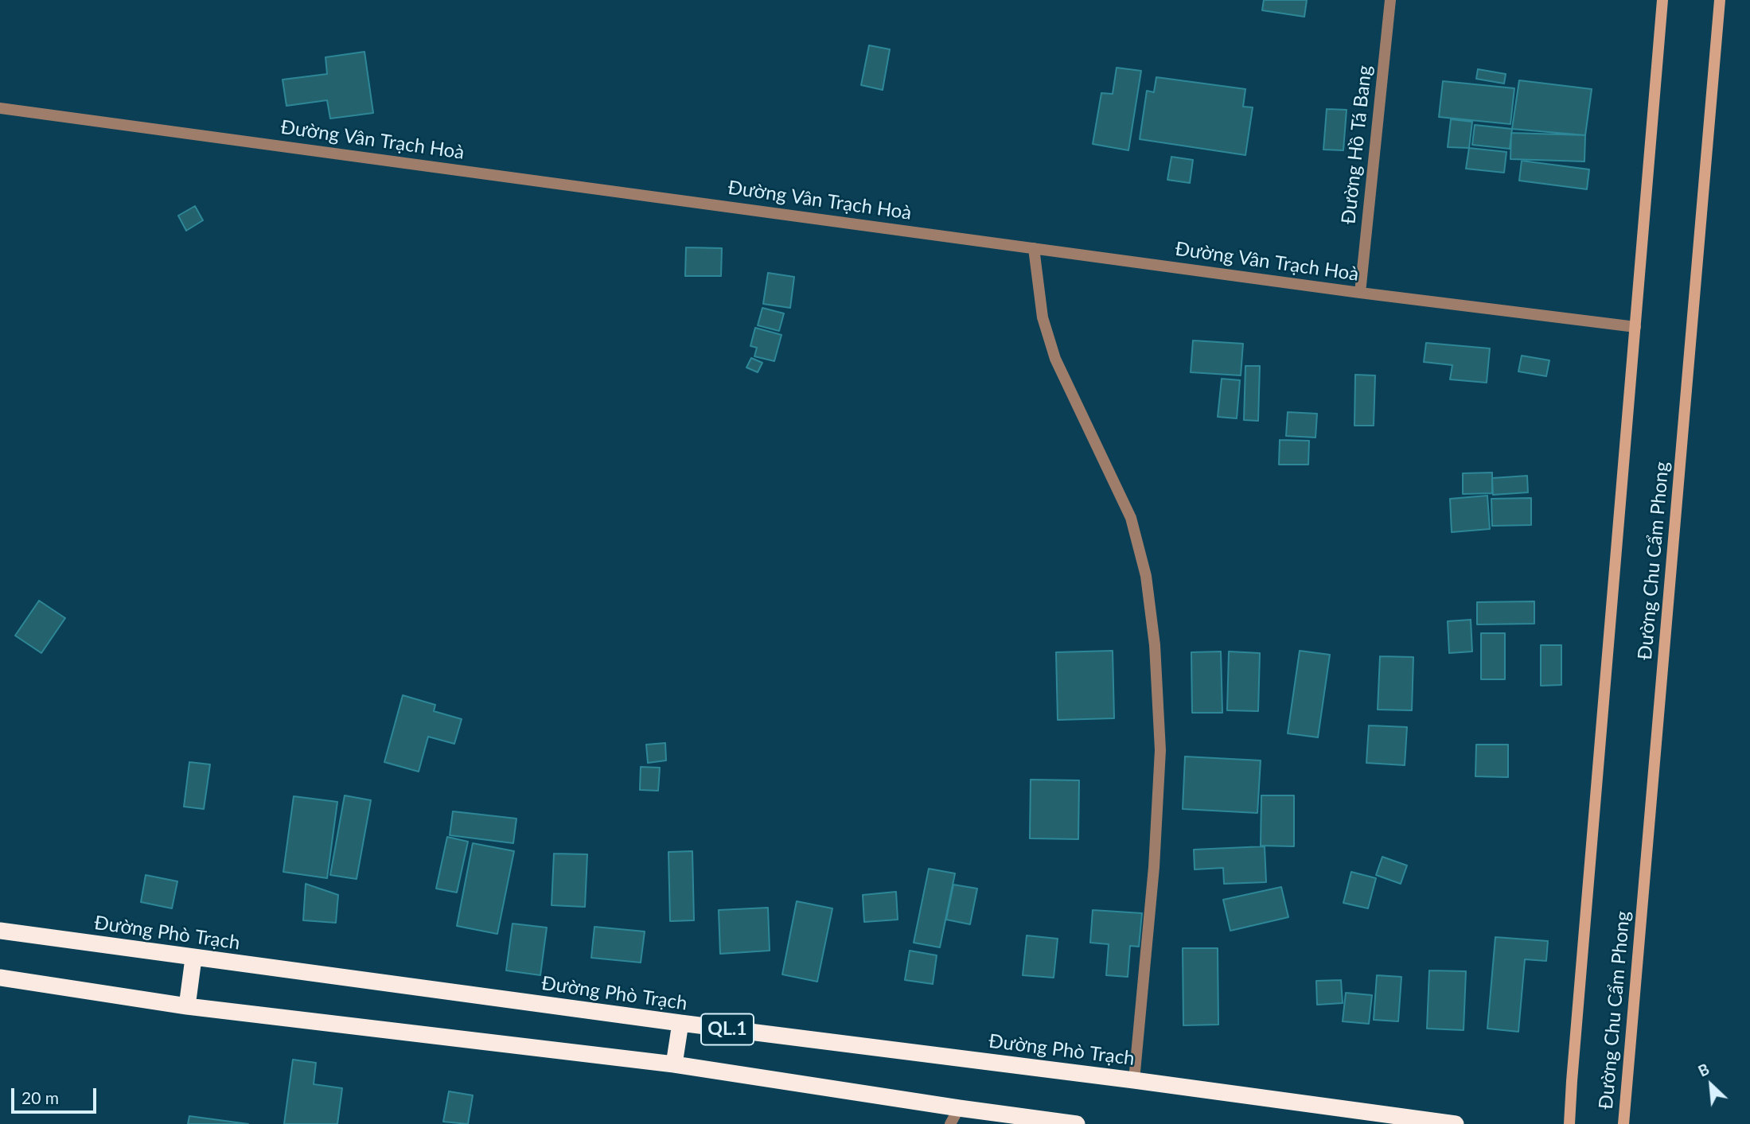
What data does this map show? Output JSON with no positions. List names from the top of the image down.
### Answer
{
  "streets": {
    "highway": ["Đường Phò Trạch", "QL.1"],
    "street": ["Đường Vân Trạch Hoà", "Đường Hồ Tá Bang", "Đường Chu Cẩm Phong"]
  },
  "crossings": [
    ["Đường Vân Trạch Hoà", "Đường Hồ Tá Bang"],
    ["Đường Vân Trạch Hoà", "Đường Chu Cẩm Phong"]
  ],
  "scale_bar": "20 m",
  "north": "top left"
}
